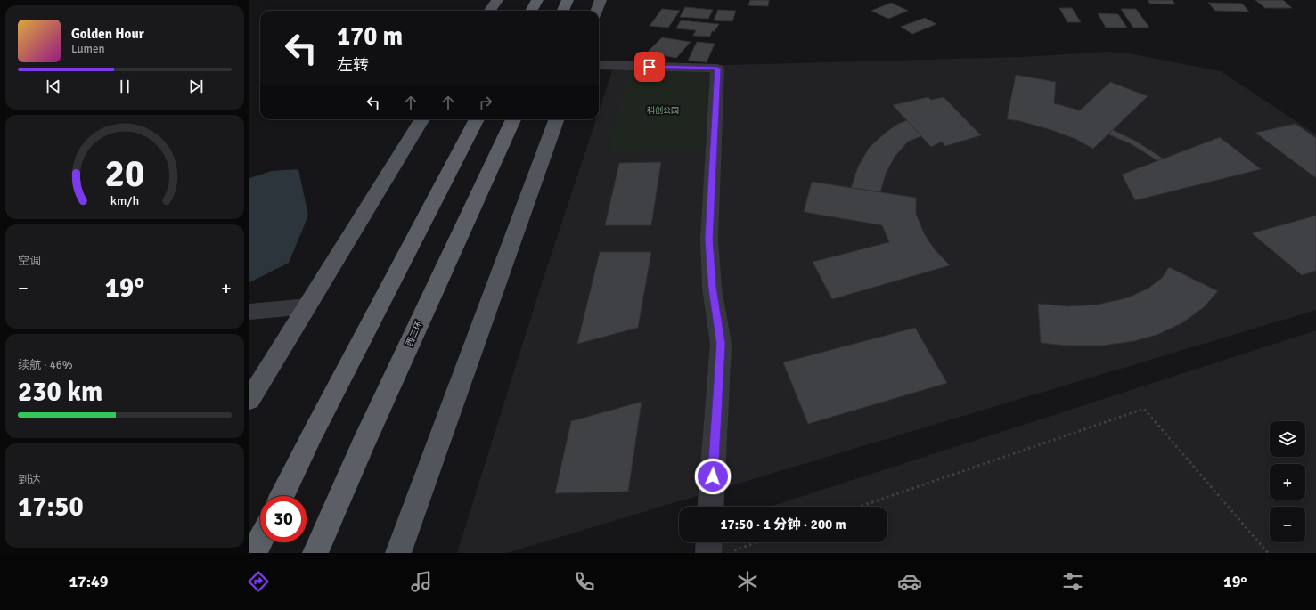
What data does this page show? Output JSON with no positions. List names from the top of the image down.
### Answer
{
  "streets": {
    "highway": ["西二环"]
  },
  "parks": ["科创公园"],
  "page": {
    "turn": ["170 m", "左转"],
    "song": ["Golden Hour", "Lumen"],
    "tile": [
      "空调",
      ["续航 · 46%", "230 km"],
      ["到达", "17:50"]
    ],
    "heat": ["−", "19°", "+"],
    "map_buttons": ["+", "−"],
    "limit": "30",
    "trip": "17:50 · 1 分钟 · 200 m",
    "tabs": ["17:49", "19°"],
    "gauge": ["20", "km/h"]
  }
}
